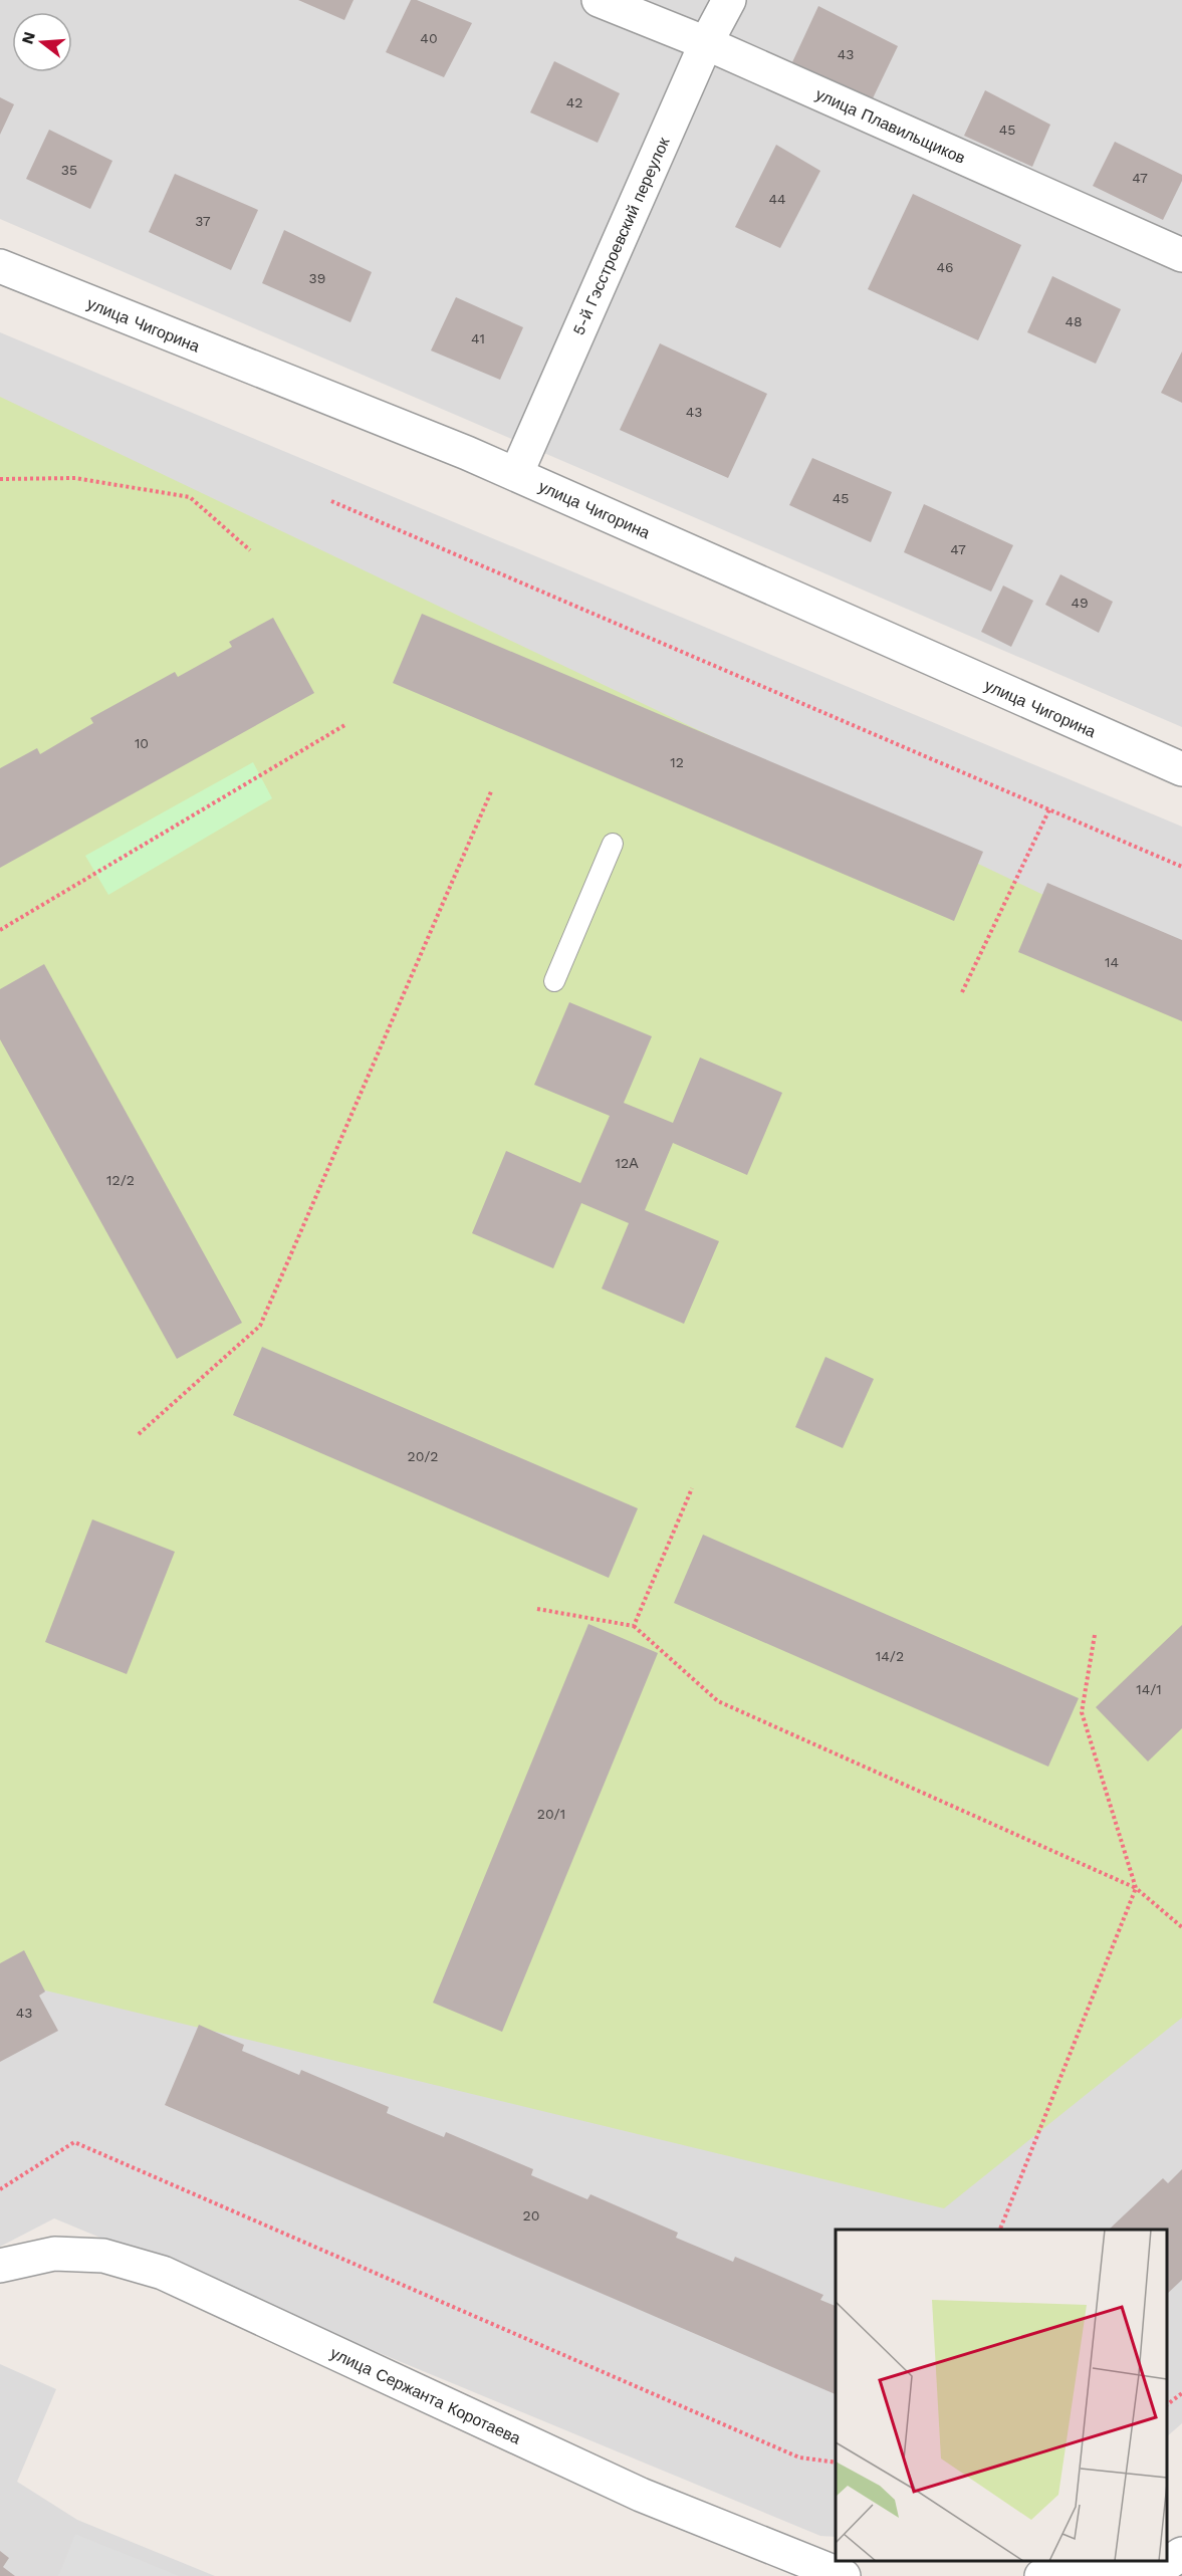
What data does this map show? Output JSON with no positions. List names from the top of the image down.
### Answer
{
  "streets": {
    "street": [
      "улица Плавильщиков",
      "5-й Гэсстроевский переулок",
      "улица Чигорина",
      "улица Сержанта Коротаева"
    ]
  },
  "crossings": [
    ["улица Плавильщиков", "5-й Гэсстроевский переулок"],
    ["5-й Гэсстроевский переулок", "улица Чигорина"]
  ],
  "house_numbers": [
    "40",
    "43",
    "42",
    "45",
    "35",
    "47",
    "44",
    "37",
    "46",
    "39",
    "48",
    "41",
    "43",
    "45",
    "47",
    "49",
    "10",
    "12",
    "14",
    "12А",
    "12/2",
    "20/2",
    "14/2",
    "14/1",
    "20/1",
    "43",
    "20"
  ],
  "north": "left"
}
